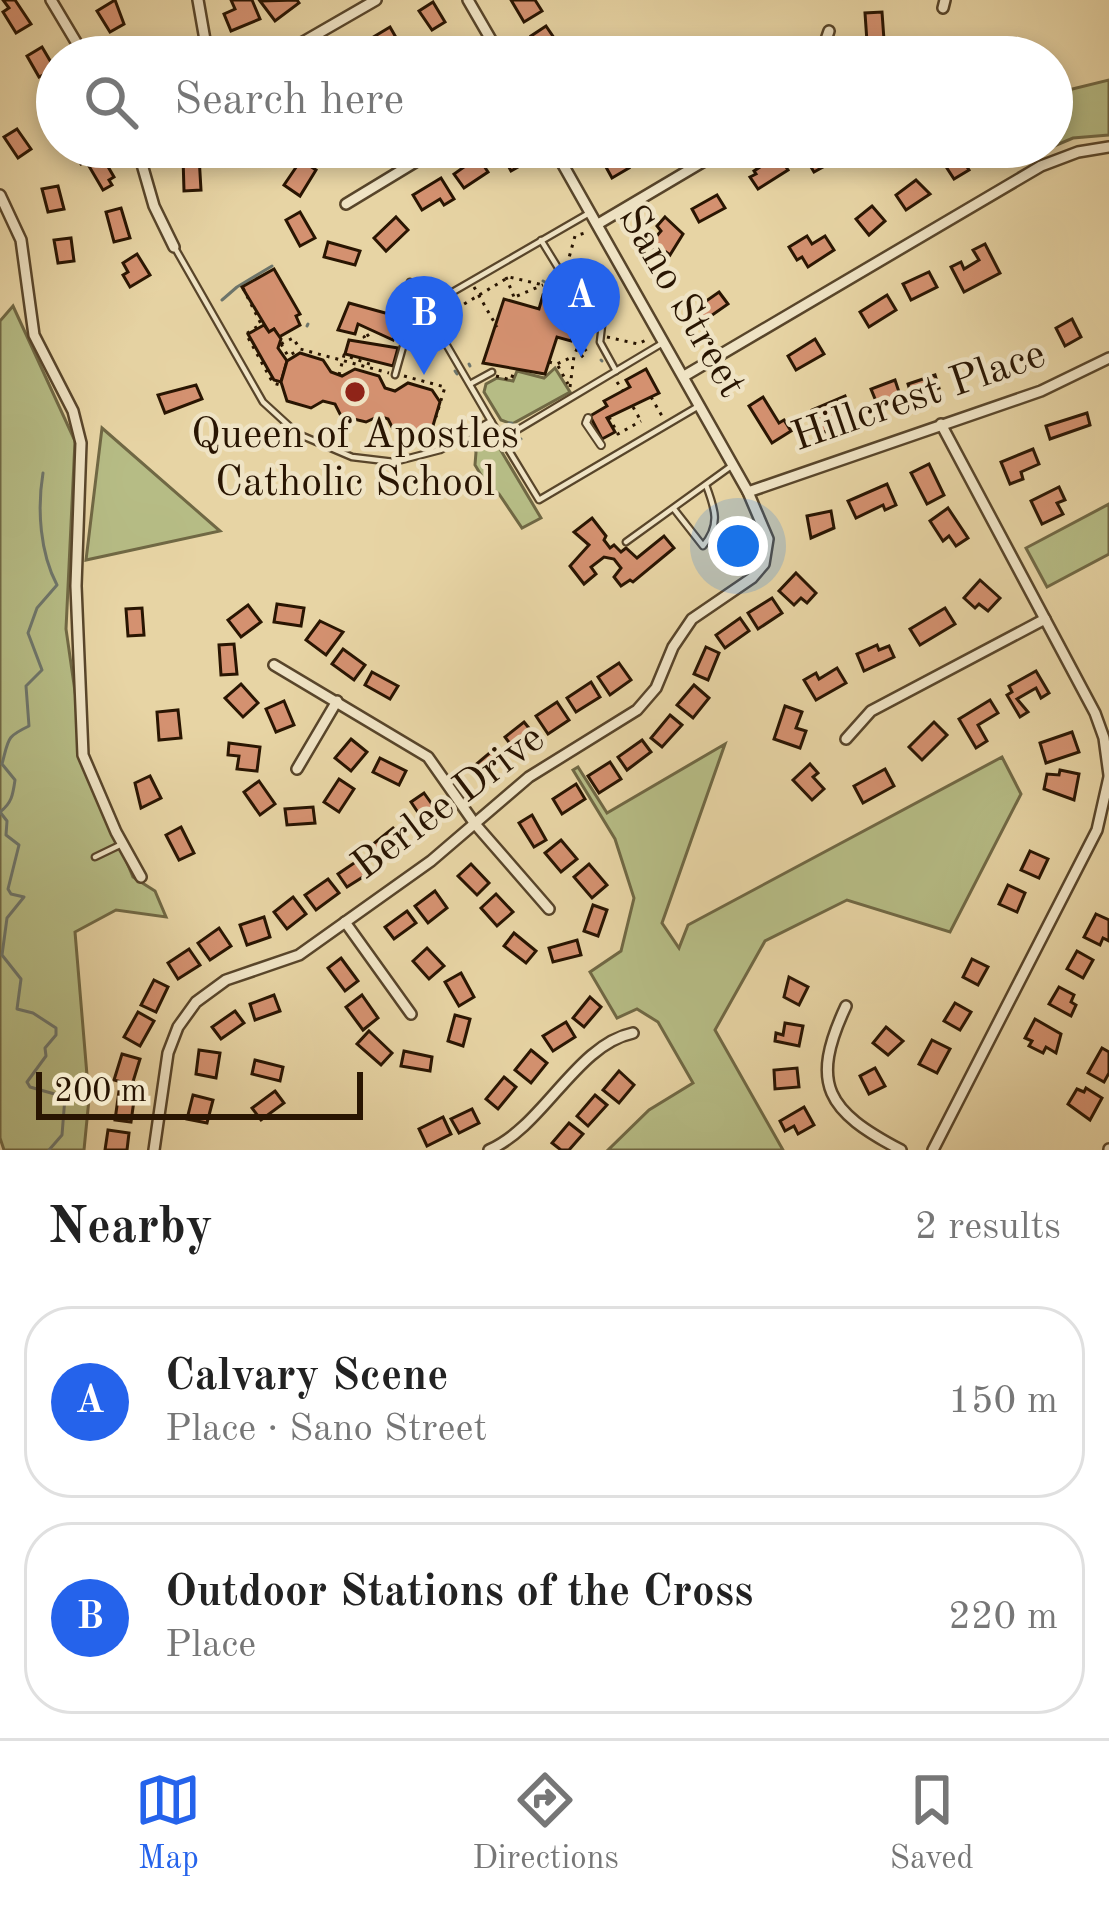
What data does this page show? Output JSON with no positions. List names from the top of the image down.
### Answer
{
  "streets": {
    "street": ["Sano Street", "Hillcrest Place", "Berlee Drive"]
  },
  "crossings": [
    ["Sano Street", "Hillcrest Place"],
    ["Sano Street", "Berlee Drive"],
    ["Hillcrest Place", "Berlee Drive"]
  ],
  "places": ["Queen of Apostles Catholic School"],
  "scale_bar": "200 m",
  "page": {
    "search": "Search here",
    "pins": ["A", "B"],
    "scale": "200 m",
    "heading": ["Nearby", "2 results"],
    "list": [
      {
        "mark": "A",
        "name": "Calvary Scene",
        "note": "Place · Sano Street",
        "value": "150 m"
      },
      {
        "mark": "B",
        "name": "Outdoor Stations of the Cross",
        "note": "Place",
        "value": "220 m"
      }
    ],
    "nav": ["Map", "Directions", "Saved"]
  }
}
